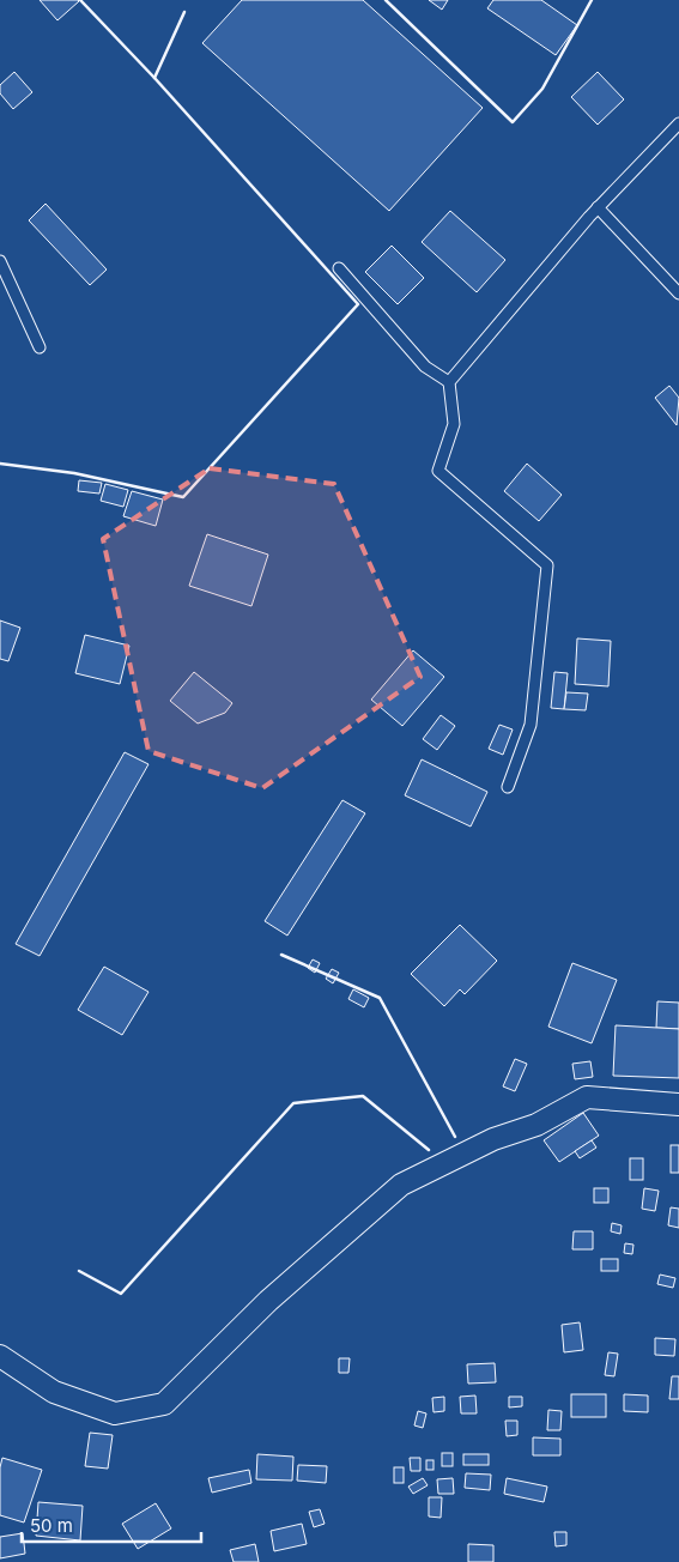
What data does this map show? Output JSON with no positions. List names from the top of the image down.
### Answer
{
  "scale_bar": "50 m"
}
